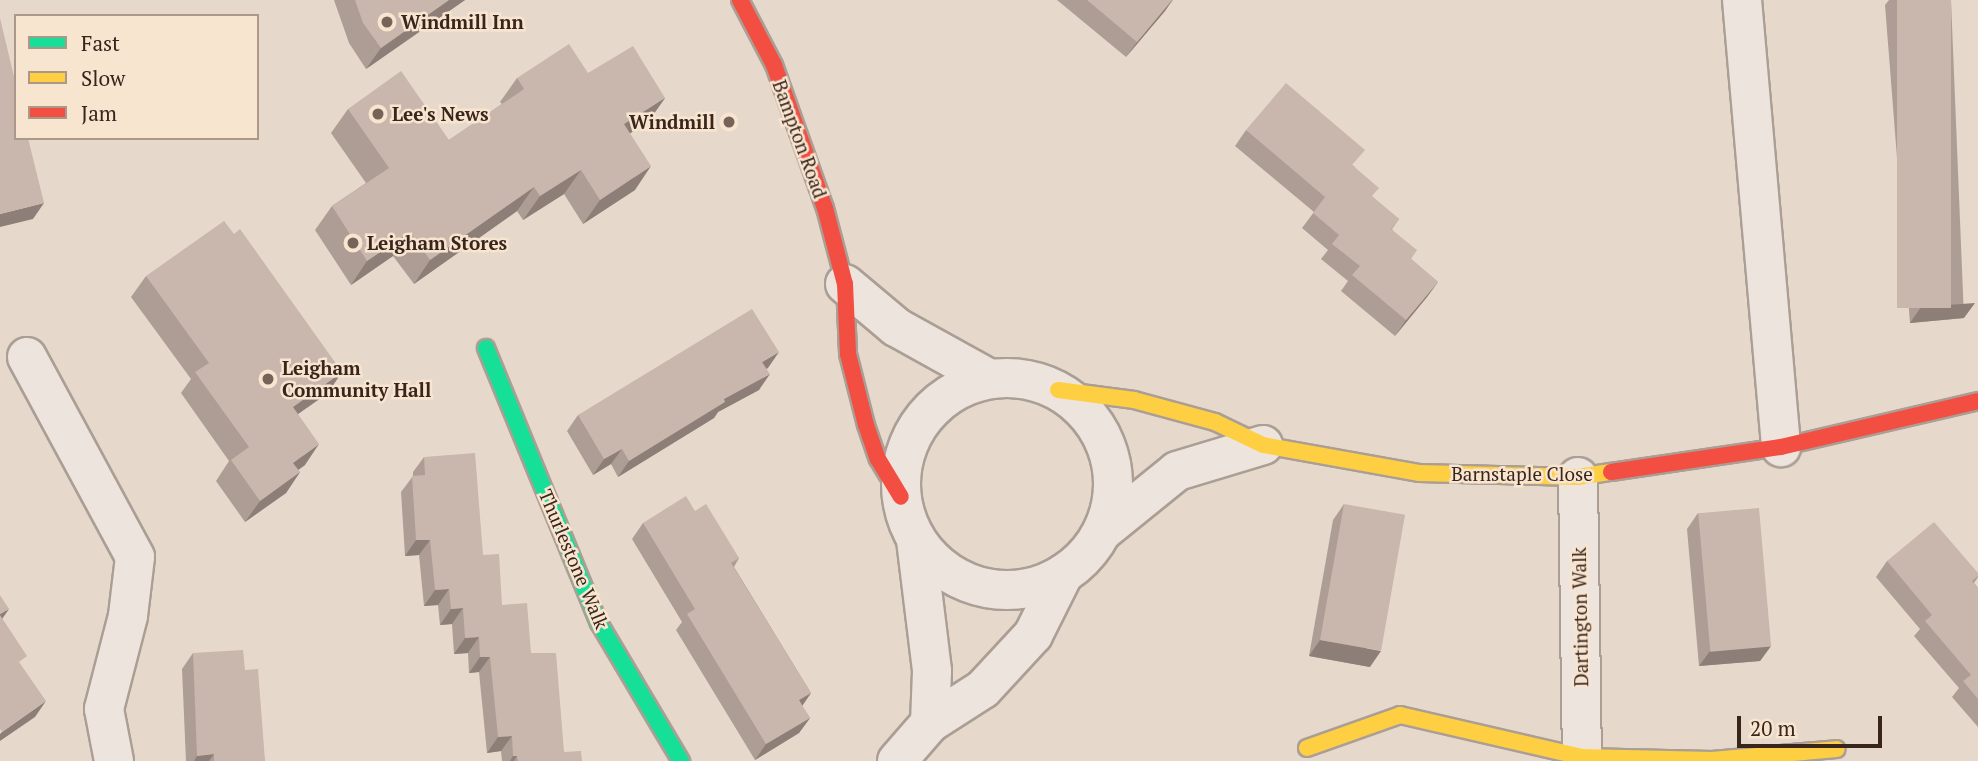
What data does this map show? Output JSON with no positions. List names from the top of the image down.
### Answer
{
  "streets": {
    "street": [
      "Bampton Road",
      "Barnstaple Close",
      "Thurlestone Walk",
      "Dartington Walk"
    ]
  },
  "crossings": [
    ["Bampton Road", "Barnstaple Close"],
    ["Barnstaple Close", "Dartington Walk"]
  ],
  "places": [
    "Windmill Inn",
    "Lee's News",
    "Windmill",
    "Leigham Stores",
    "Leigham Community Hall"
  ],
  "legend": ["Fast", "Slow", "Jam"],
  "scale_bar": "20 m"
}
